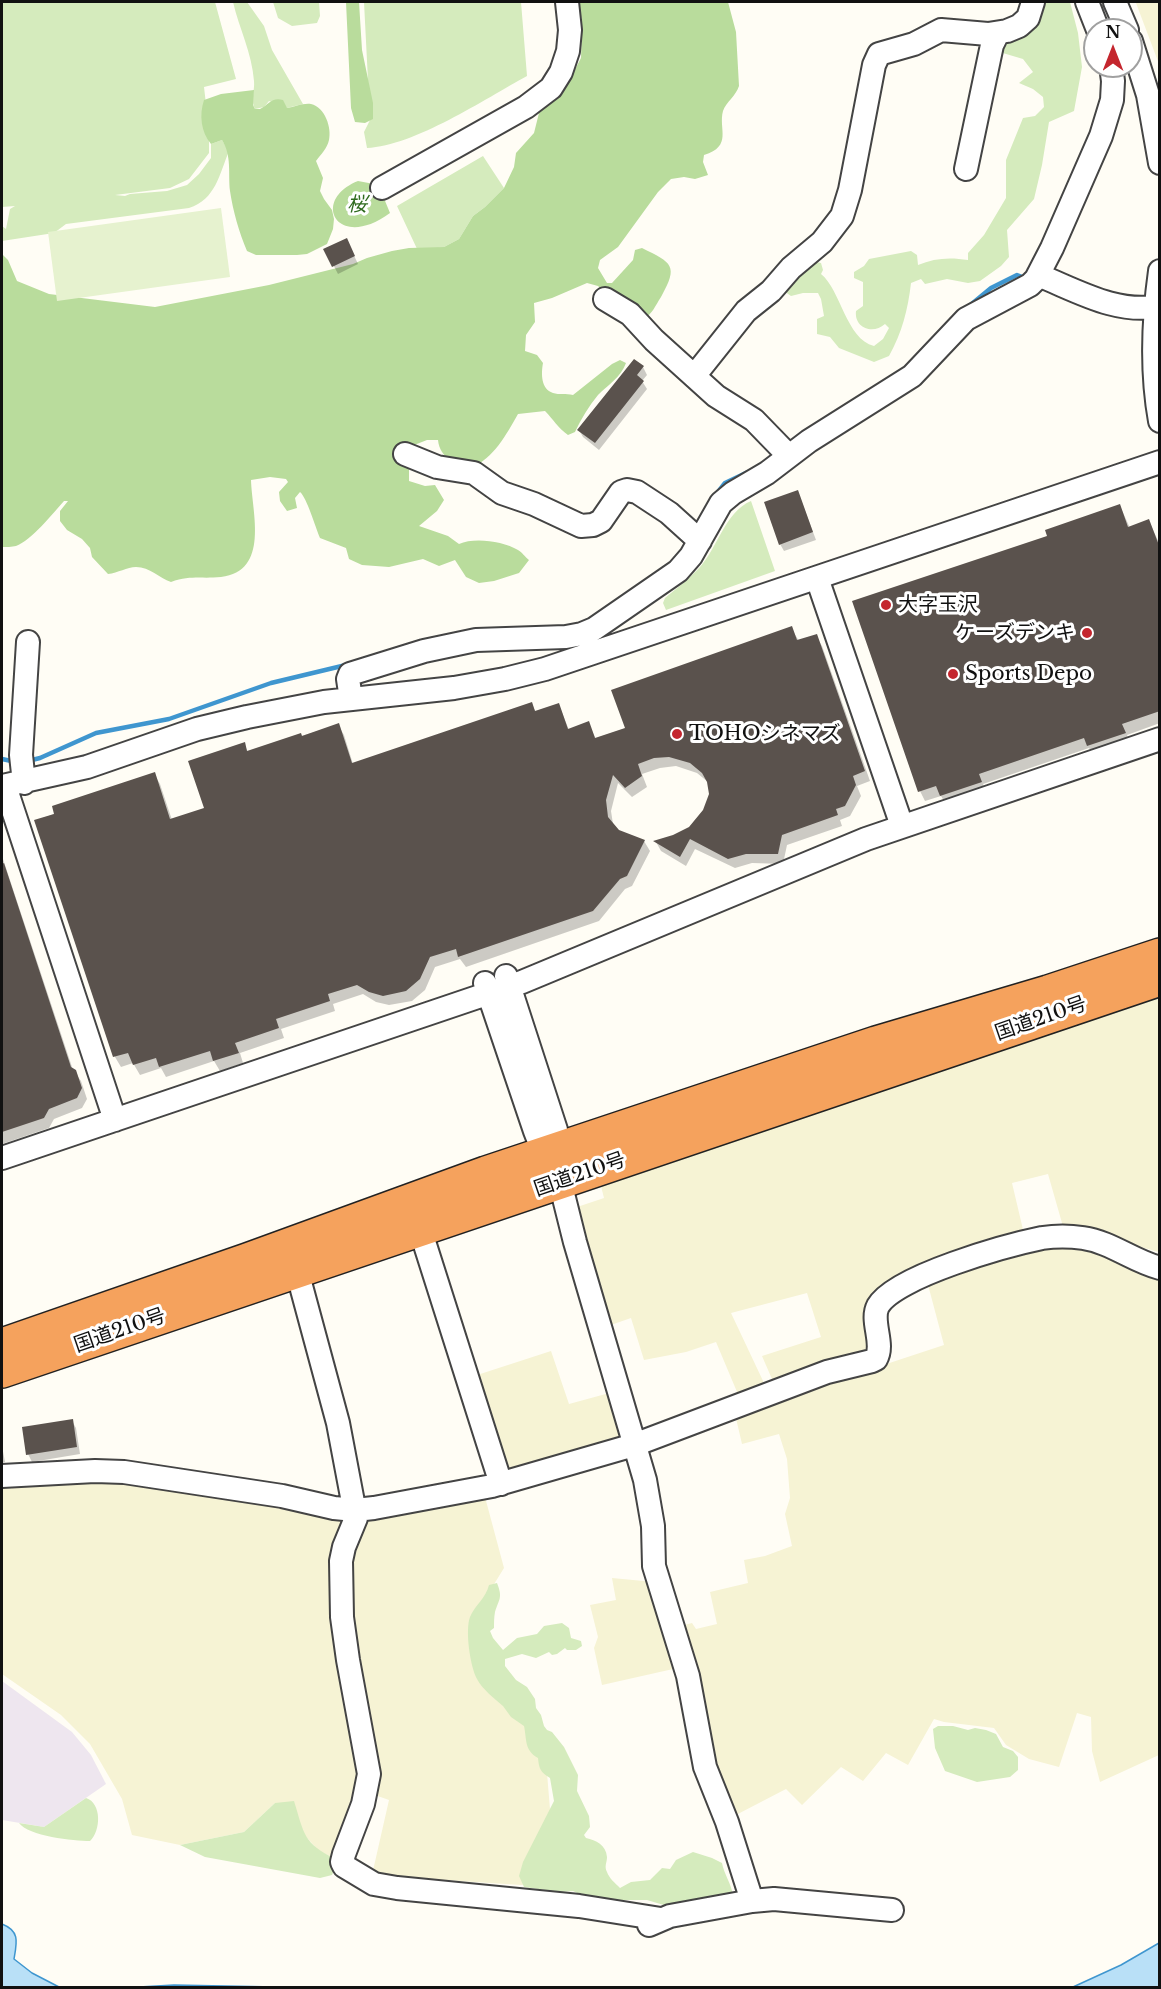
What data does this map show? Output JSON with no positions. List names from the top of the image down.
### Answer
{
  "streets": {
    "highway": ["国道210号"]
  },
  "parks": ["桜"],
  "places": [
    "大字玉沢",
    "ケーズデンキ",
    "Sports Depo",
    "TOHOシネマズ"
  ],
  "north": "top"
}
